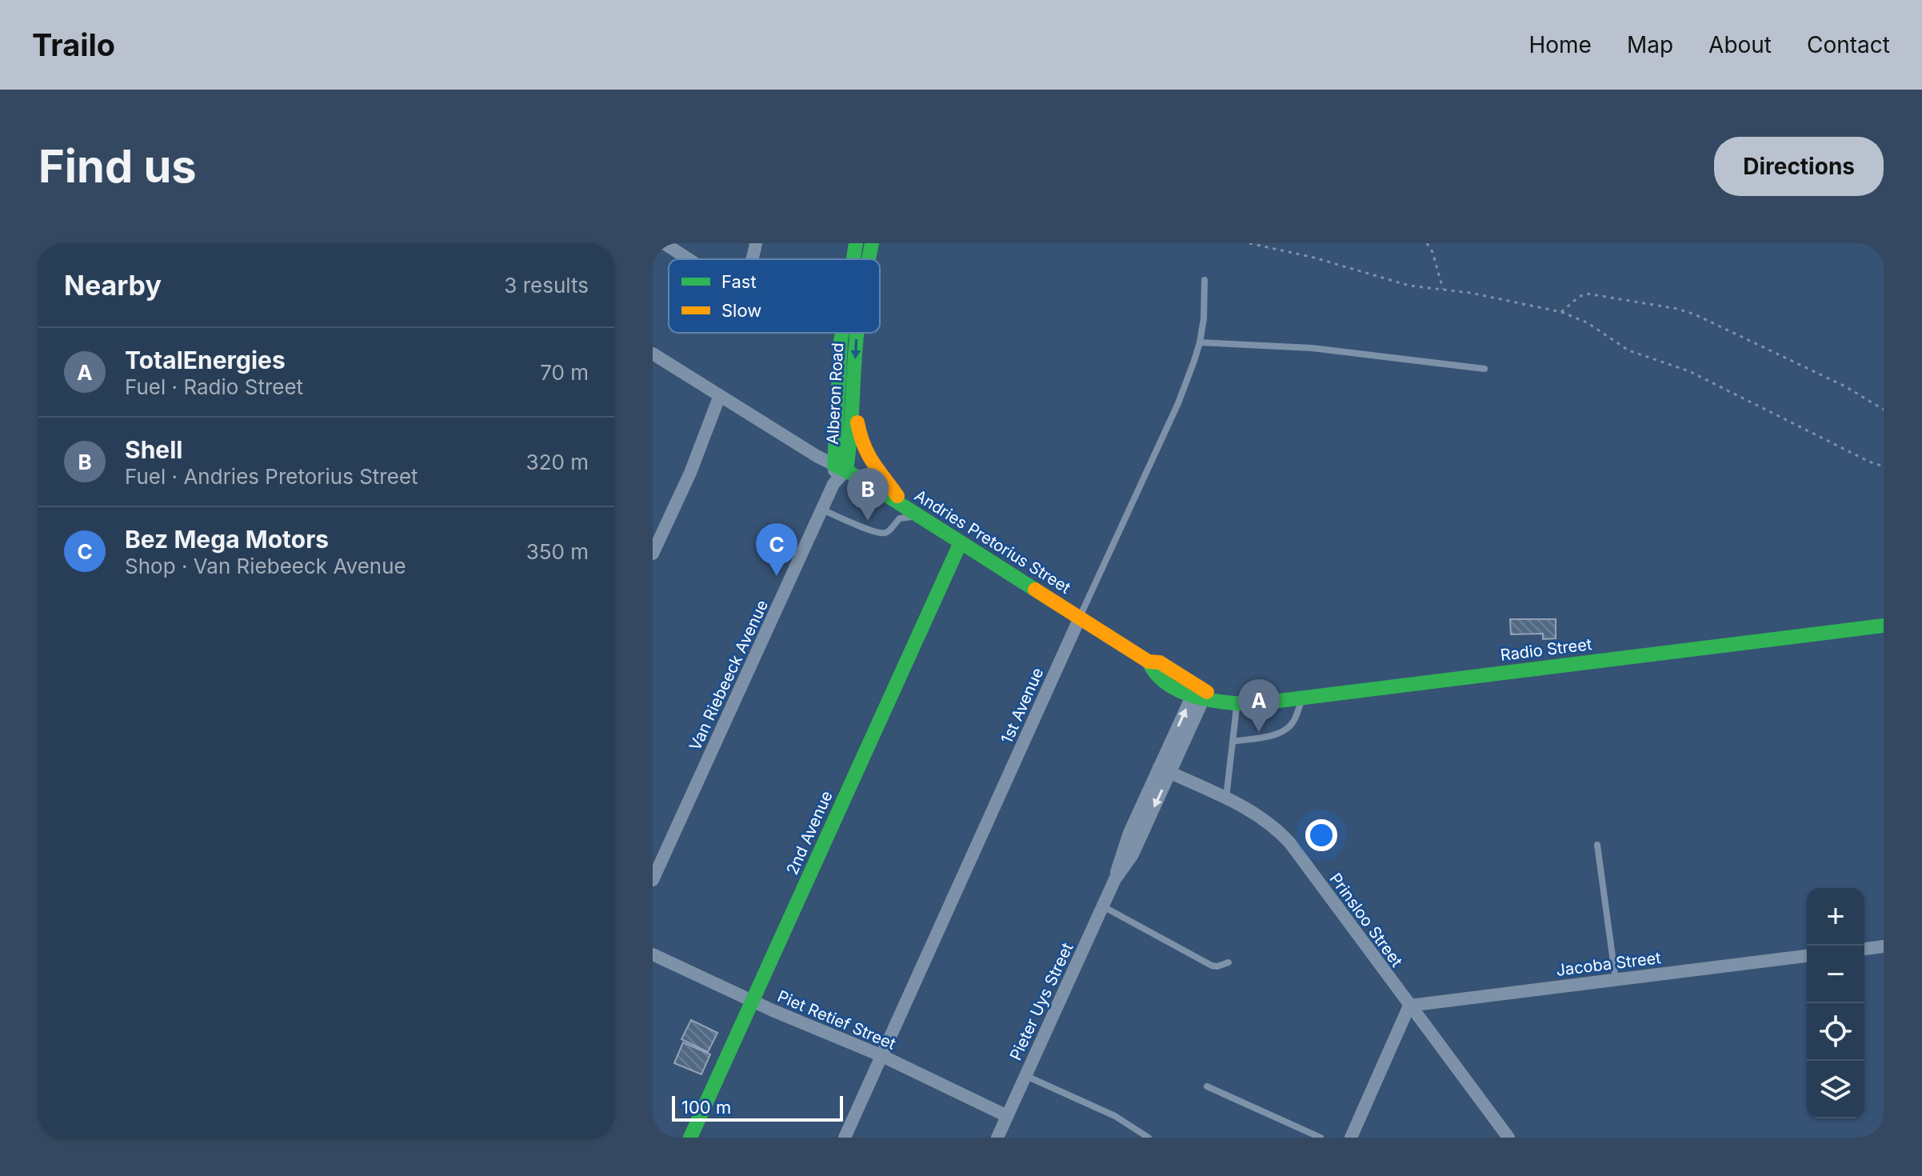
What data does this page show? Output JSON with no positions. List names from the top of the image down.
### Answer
{
  "streets": {
    "main road": [
      "Alberon Road",
      "Andries Pretorius Street",
      "Radio Street",
      "2nd Avenue"
    ],
    "street": [
      "Van Riebeeck Avenue",
      "1st Avenue",
      "Prinsloo Street",
      "Jacoba Street",
      "Pieter Uys Street",
      "Piet Retief Street"
    ]
  },
  "crossings": [
    ["Alberon Road", "Andries Pretorius Street"],
    ["Alberon Road", "Van Riebeeck Avenue"],
    ["Andries Pretorius Street", "Radio Street"],
    ["Andries Pretorius Street", "Van Riebeeck Avenue"],
    ["Andries Pretorius Street", "1st Avenue"],
    ["Andries Pretorius Street", "2nd Avenue"],
    ["Andries Pretorius Street", "Pieter Uys Street"],
    ["Radio Street", "Pieter Uys Street"],
    ["1st Avenue", "Piet Retief Street"],
    ["2nd Avenue", "Piet Retief Street"],
    ["Prinsloo Street", "Jacoba Street"],
    ["Prinsloo Street", "Pieter Uys Street"],
    ["Pieter Uys Street", "Piet Retief Street"]
  ],
  "legend": ["Fast", "Slow"],
  "scale_bar": "100 m",
  "page": {
    "header": "Trailo",
    "nav": [
      "Home",
      "Map",
      "About",
      "Contact"
    ],
    "buttons": "Directions",
    "title": "Find us",
    "heading": ["Nearby", "3 results"],
    "list": [
      {
        "mark": "A",
        "name": "TotalEnergies",
        "note": "Fuel · Radio Street",
        "value": "70 m"
      },
      {
        "mark": "B",
        "name": "Shell",
        "note": "Fuel · Andries Pretorius Street",
        "value": "320 m"
      },
      {
        "mark": "C",
        "name": "Bez Mega Motors",
        "note": "Shop · Van Riebeeck Avenue",
        "value": "350 m"
      }
    ],
    "pins": ["B", "C", "A"],
    "map_buttons": ["+", "−"],
    "scale": "100 m"
  }
}
